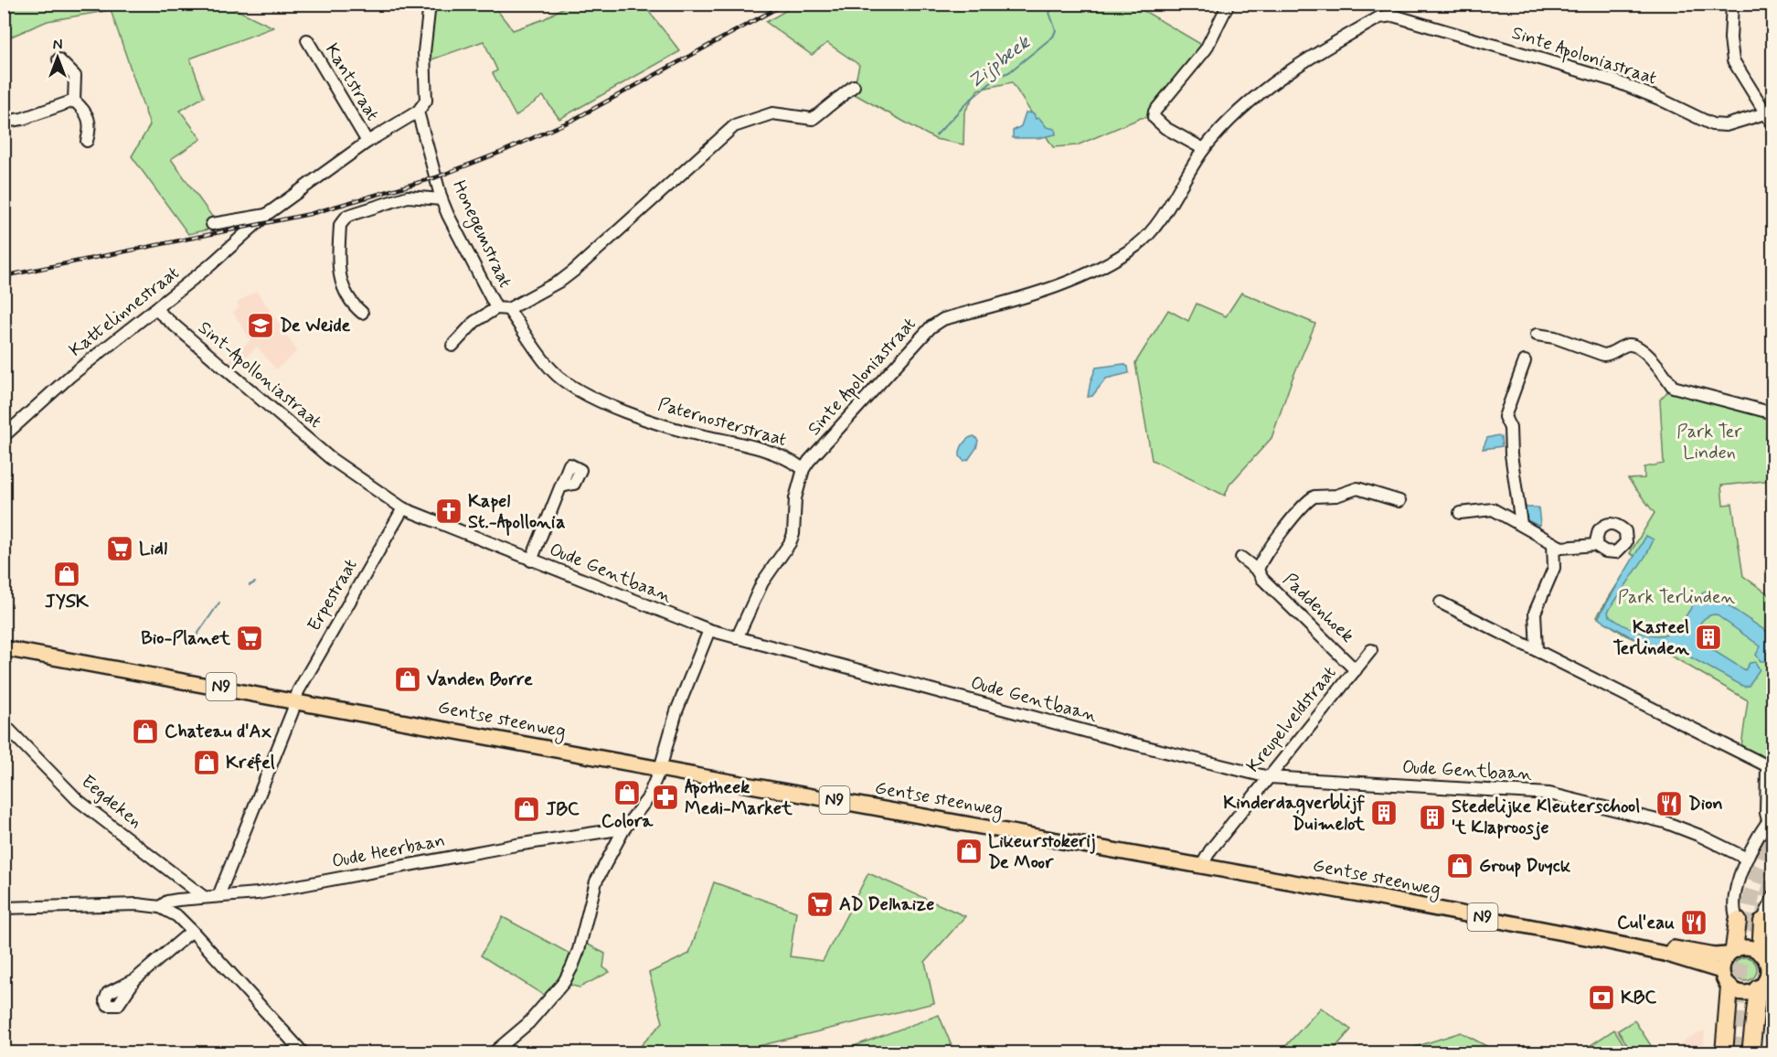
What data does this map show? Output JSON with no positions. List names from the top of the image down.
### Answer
{
  "streets": {
    "main road": ["N9", "Gentse steenweg"],
    "street": [
      "Sinte Apoloniastraat",
      "Kantstraat",
      "Honegemstraat",
      "Kattelinnestraat",
      "Sint-Apolloniastraat",
      "Paternosterstraat",
      "Oude Gentbaan",
      "Erpestraat",
      "Paddenhoek",
      "Kreupelveldstraat",
      "Eegdeken",
      "Oude Heerbaan"
    ]
  },
  "crossings": [
    ["Sinte Apoloniastraat", "Paternosterstraat"],
    ["Sinte Apoloniastraat", "Oude Gentbaan"],
    ["Kantstraat", "Kattelinnestraat"],
    ["Honegemstraat", "Kattelinnestraat"],
    ["Honegemstraat", "Paternosterstraat"],
    ["Kattelinnestraat", "Sint-Apolloniastraat"],
    ["Sint-Apolloniastraat", "Oude Gentbaan"],
    ["Oude Gentbaan", "Erpestraat"],
    ["Oude Gentbaan", "Kreupelveldstraat"],
    ["Erpestraat", "Gentse steenweg"],
    ["Erpestraat", "Oude Heerbaan"],
    ["Paddenhoek", "Kreupelveldstraat"],
    ["N9", "Gentse steenweg"],
    ["Gentse steenweg", "Kreupelveldstraat"],
    ["Eegdeken", "Oude Heerbaan"]
  ],
  "water": ["Zijpbeek"],
  "parks": ["Park Ter Linden", "Park Terlinden"],
  "places": {
    "school or university": ["De Weide"],
    "church": ["Kapel St.-Apollonia"],
    "supermarket": ["Lidl", "Bio-Planet", "AD Delhaize"],
    "shop": [
      "JYSK",
      "Vanden Borre",
      "Chateau d'Ax",
      "Krëfel",
      "Colora",
      "JBC",
      "Likeurstokerij De Moor",
      "Group Duyck"
    ],
    "building": ["Kasteel Terlinden", "Kinderdagverblijf Duimelot", "Stedelijke Kleuterschool 't Klaproosje"],
    "pharmacy": ["Apotheek Medi-Market"],
    "restaurant": ["Dion", "Cul'eau"],
    "bank": ["KBC"]
  },
  "north": "top"
}
